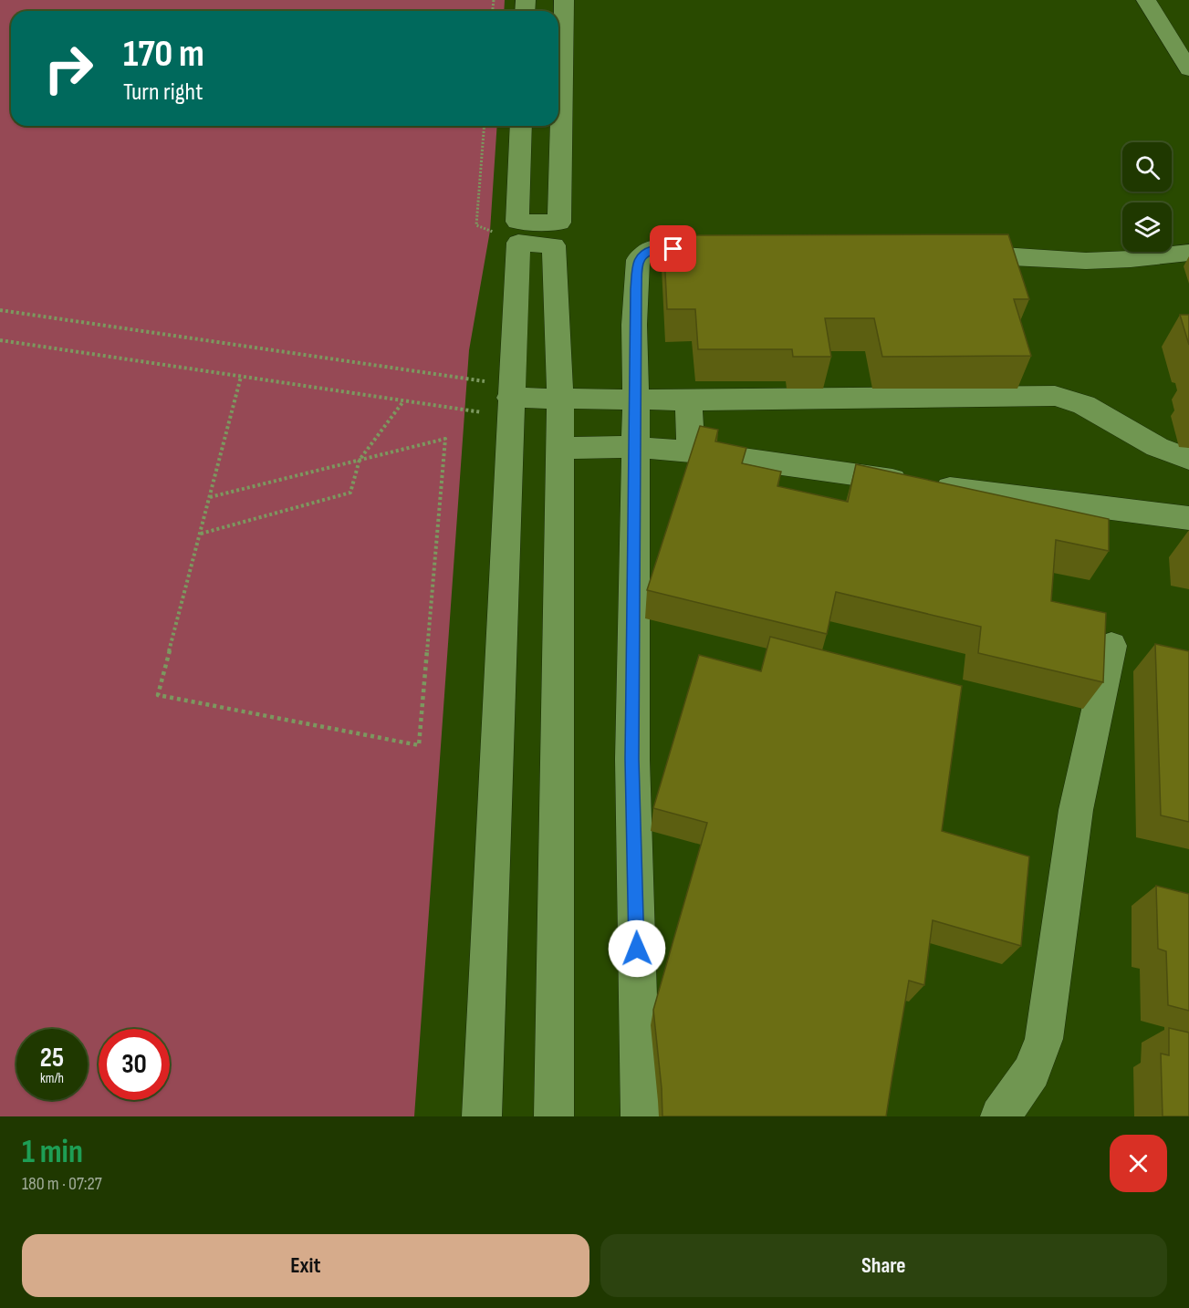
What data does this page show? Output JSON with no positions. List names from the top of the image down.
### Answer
{
  "page": {
    "turn": ["170 m", "Turn right"],
    "speed": "25 km/h",
    "limit": "30",
    "heading": ["1 min", "180 m · 07:27"],
    "buttons": ["Exit", "Share"]
  }
}
